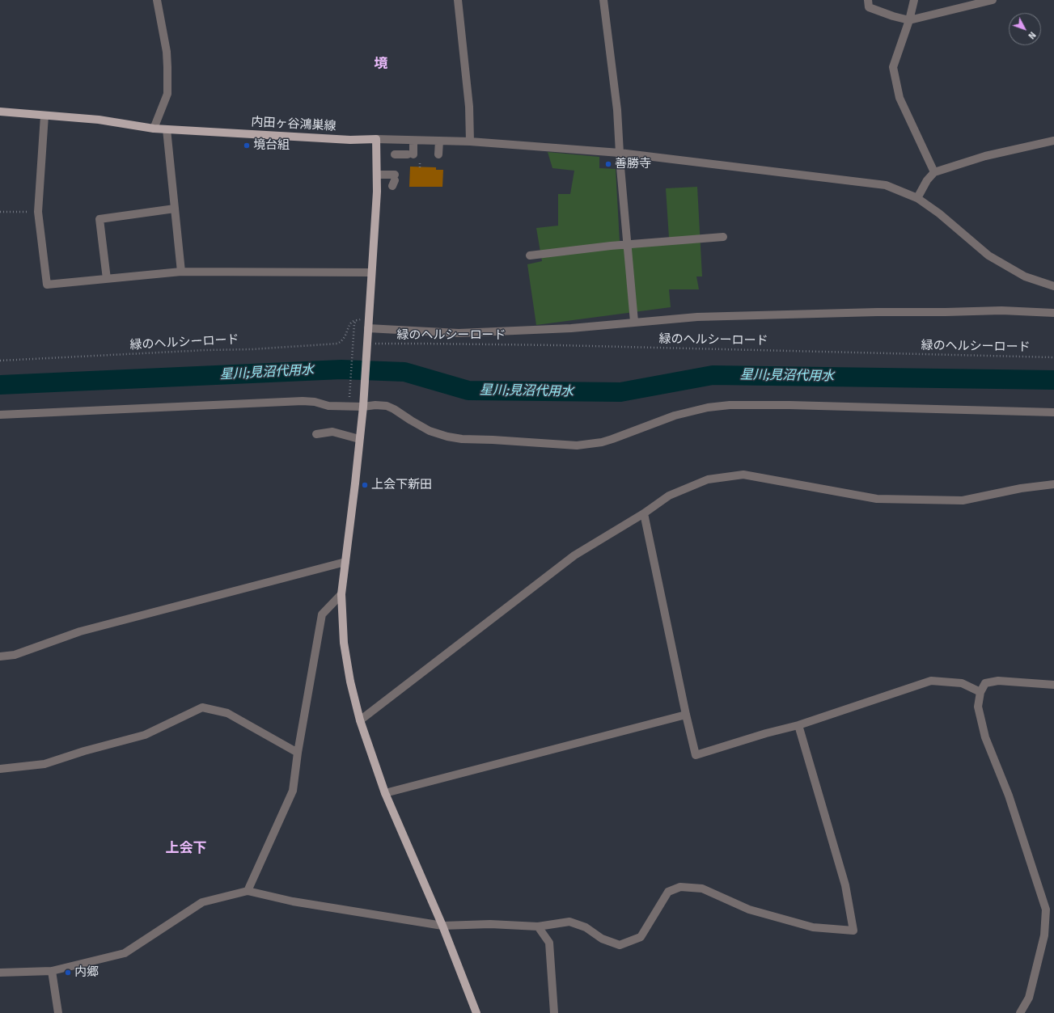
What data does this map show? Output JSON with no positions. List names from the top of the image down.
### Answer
{
  "streets": {
    "main road": ["内田ヶ谷鴻巣線"],
    "path": ["緑のヘルシーロード"]
  },
  "districts": ["境", "上会下"],
  "water": ["星川;見沼代用水"],
  "places": [
    "境台組",
    "善勝寺",
    "上会下新田",
    "内郷"
  ],
  "north": "bottom right"
}
